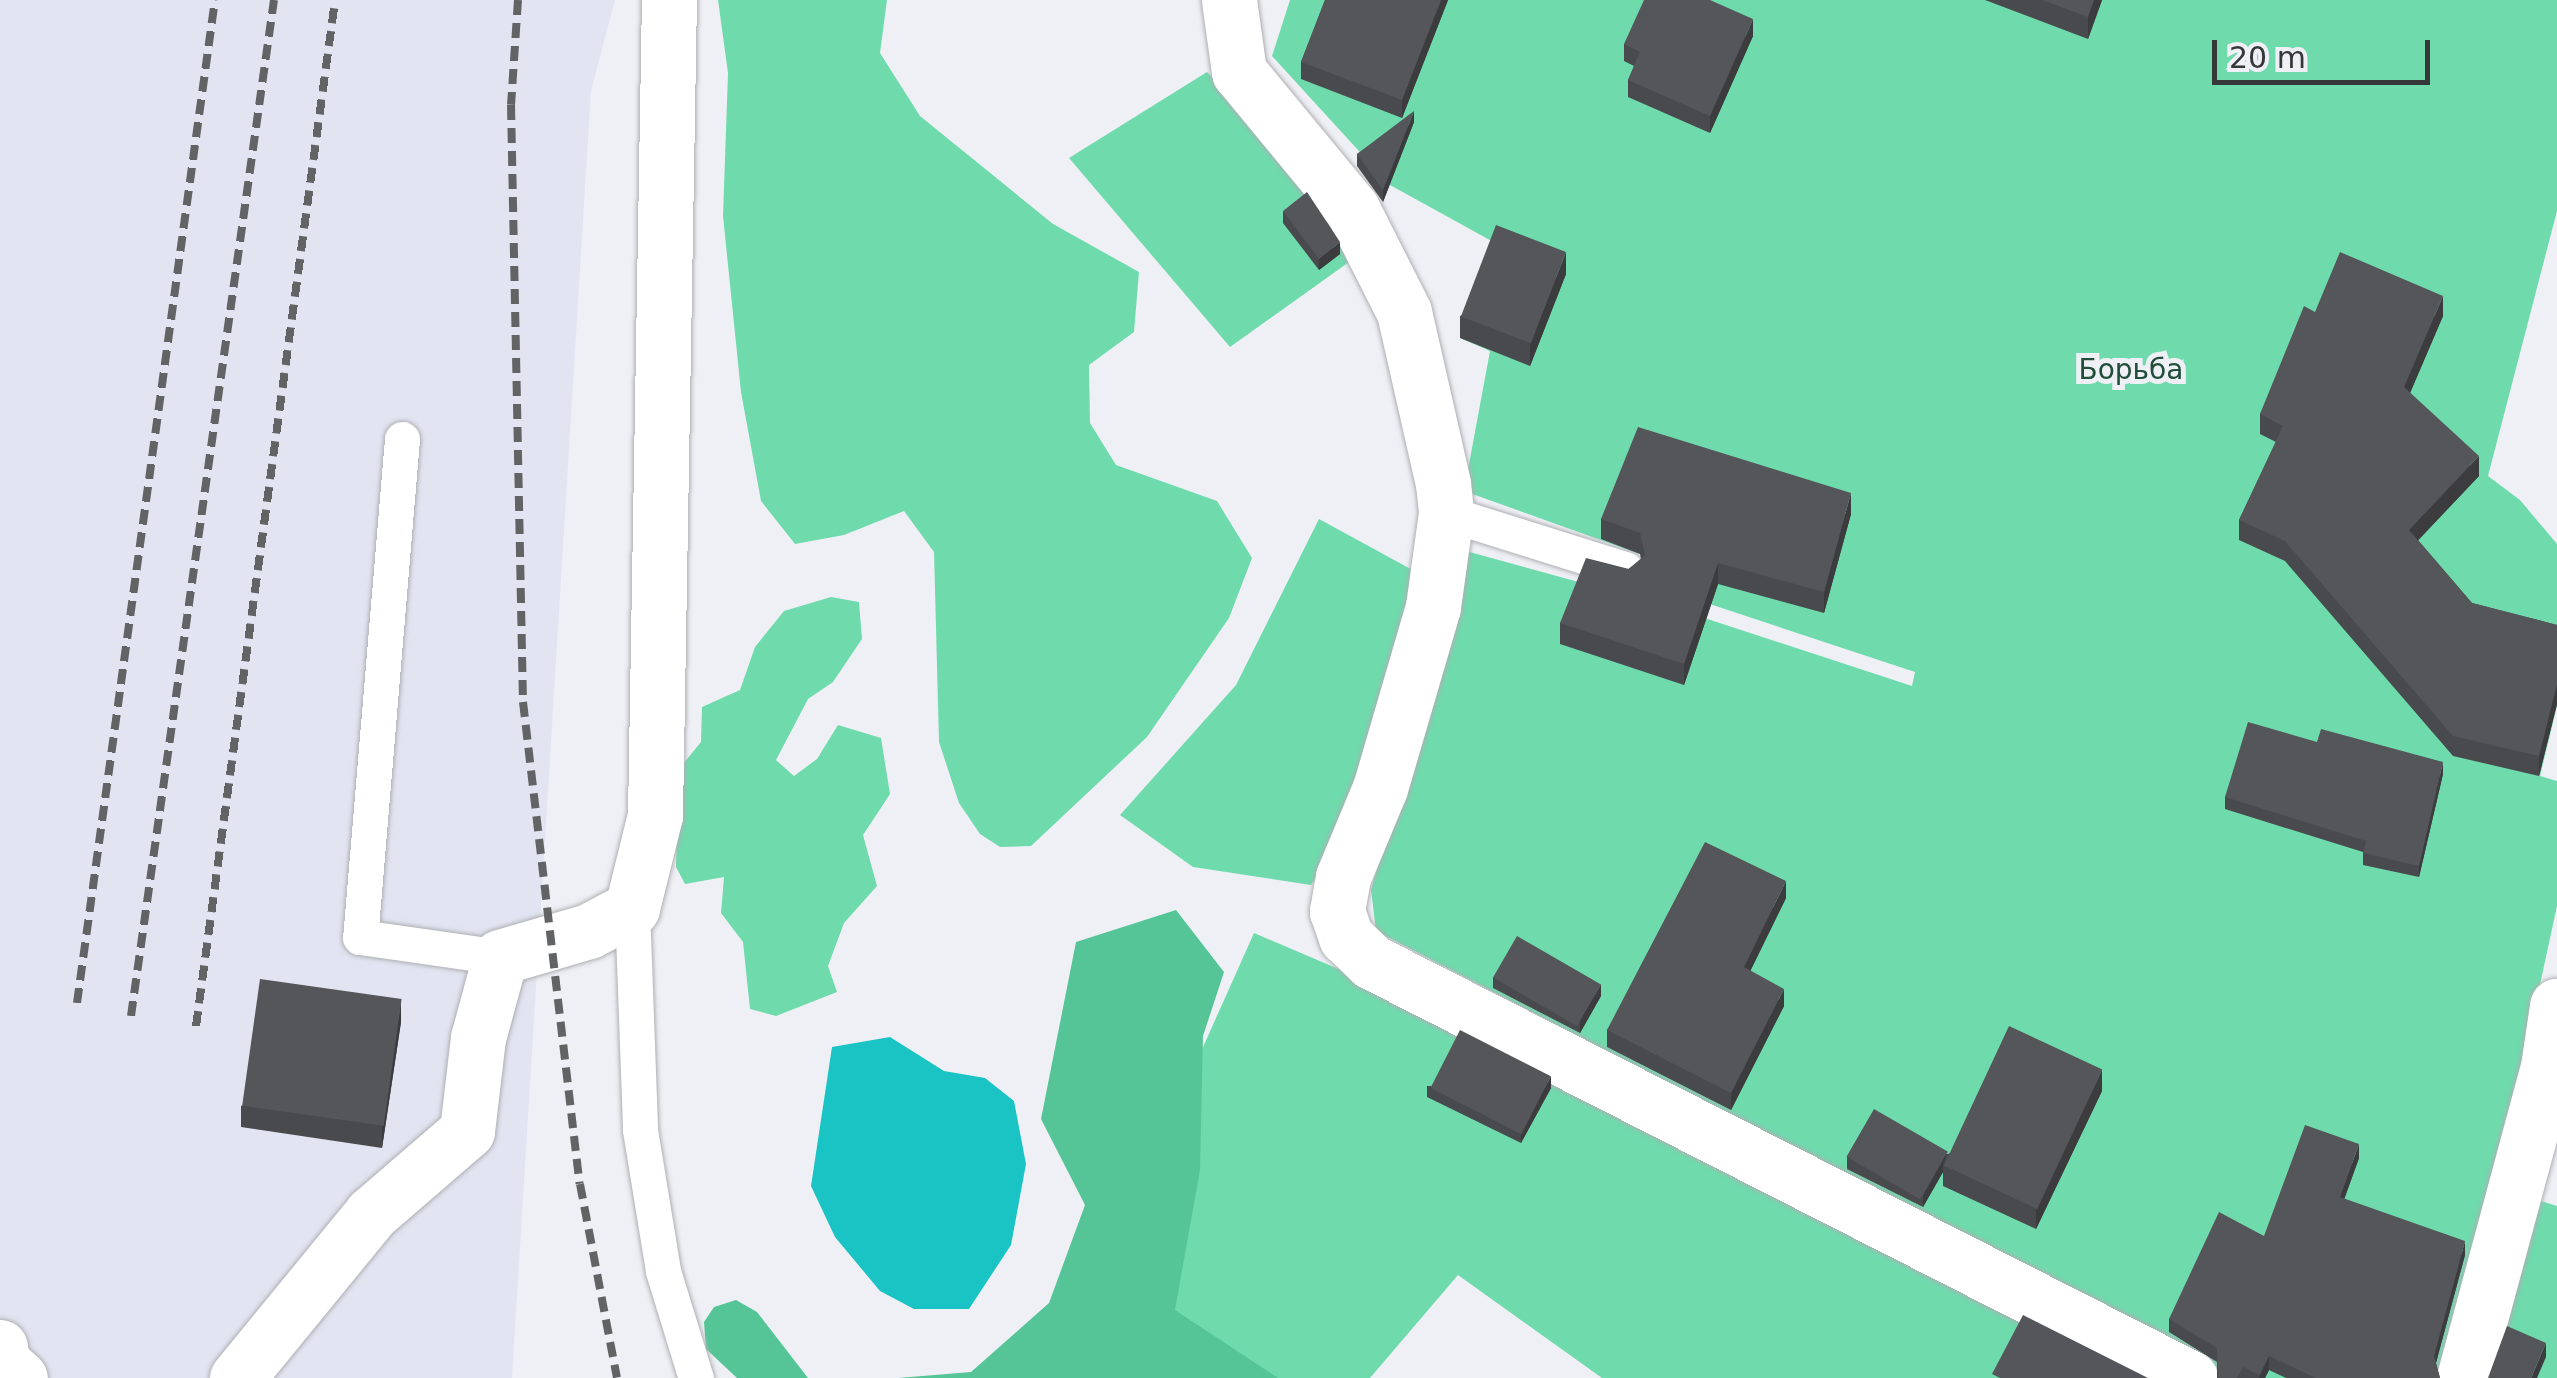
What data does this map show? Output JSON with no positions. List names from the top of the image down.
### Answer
{
  "parks": ["Борьба"],
  "scale_bar": "20 m"
}
